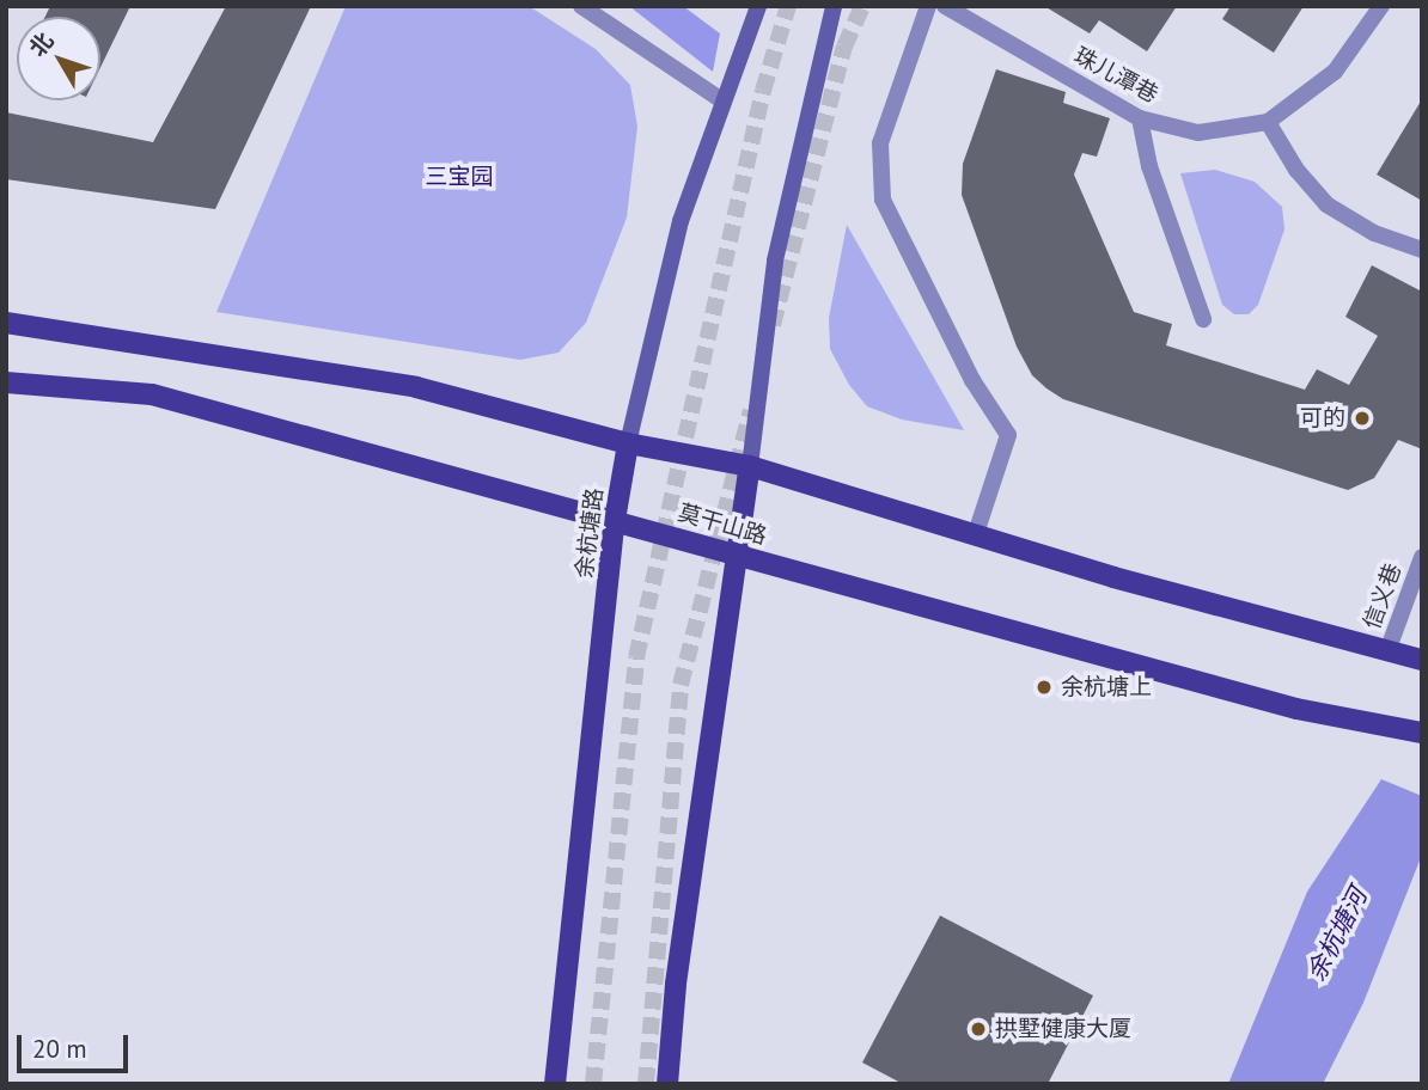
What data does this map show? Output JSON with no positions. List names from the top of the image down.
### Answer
{
  "streets": {
    "main road": ["莫干山路", "余杭塘路"],
    "street": ["珠儿潭巷", "信义巷"]
  },
  "crossings": [
    ["莫干山路", "余杭塘路"]
  ],
  "water": ["余杭塘河"],
  "parks": ["三宝园"],
  "places": ["可的", "余杭塘上", "拱墅健康大厦"],
  "scale_bar": "20 m",
  "north": "top left"
}
